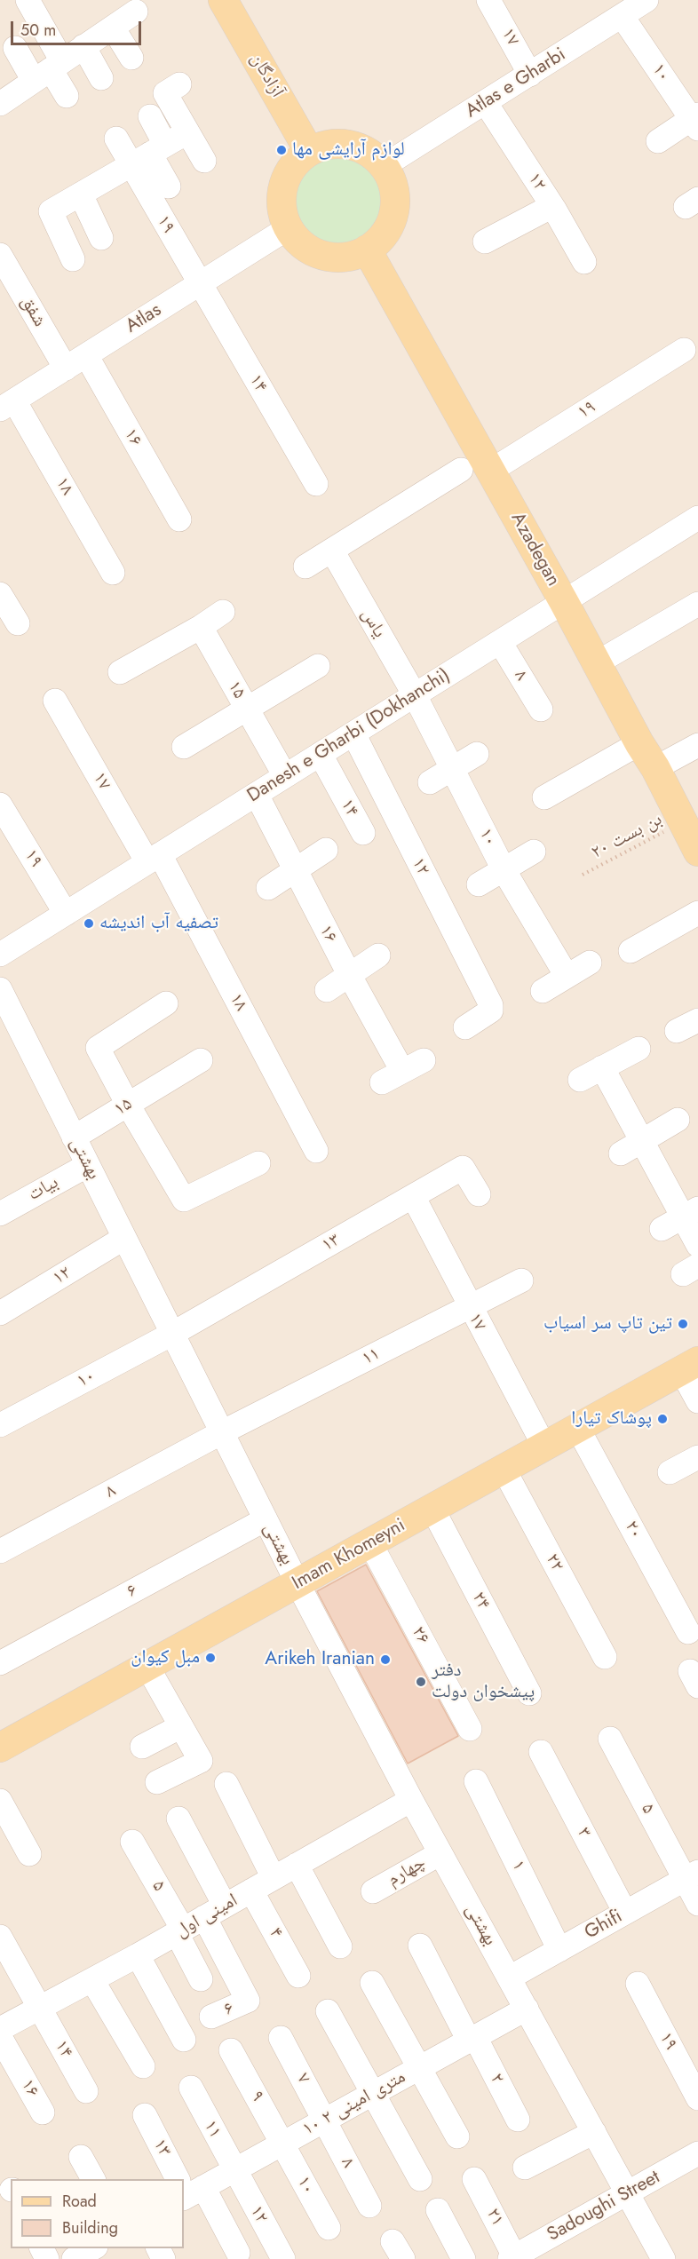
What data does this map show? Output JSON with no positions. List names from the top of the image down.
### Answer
{
  "streets": {
    "main road": ["آزادگان", "Azadegan", "Imam Khomeyni"],
    "street": [
      "۱۷",
      "۱۰",
      "Atlas e Gharbi",
      "۱۲",
      "۱۹",
      "شفق",
      "Atlas",
      "۱۴",
      "۱۶",
      "۱۸",
      "یاس",
      "۸",
      "۱۵",
      "Danesh e Gharbi (Dokhanchi)",
      "بهشتی",
      "بیات",
      "۱۳",
      "۱۱",
      "۲۰",
      "۲۲",
      "۶",
      "۲۴",
      "۲۶",
      "۵",
      "۳",
      "۱",
      "چهارم",
      "امینی اول",
      "Ghifi",
      "۴",
      "۷",
      "۲",
      "۹",
      "۱۰ متری امینی ۲",
      "Sadoughi Street",
      "۲۱"
    ],
    "path": ["بن بست ۲۰"]
  },
  "crossings": [
    ["۱۷", "Atlas e Gharbi"],
    ["۱۷", "۱۸"],
    ["۱۷", "Danesh e Gharbi (Dokhanchi)"],
    ["۱۷", "۱۳"],
    ["۱۷", "۱۱"],
    ["۱۷", "Imam Khomeyni"],
    ["۱۰", "Atlas e Gharbi"],
    ["۱۰", "یاس"],
    ["۱۰", "Danesh e Gharbi (Dokhanchi)"],
    ["۱۰", "بهشتی"],
    ["۱۰", "۱۳"],
    ["۱۰", "۹"],
    ["۱۰", "۱۰ متری امینی ۲"],
    ["آزادگان", "Atlas e Gharbi"],
    ["آزادگان", "Atlas"],
    ["آزادگان", "Azadegan"],
    ["Atlas e Gharbi", "۱۲"],
    ["Atlas e Gharbi", "Atlas"],
    ["Atlas e Gharbi", "Azadegan"],
    ["۱۲", "Danesh e Gharbi (Dokhanchi)"],
    ["۱۲", "بهشتی"],
    ["۱۲", "۱۱"],
    ["۱۲", "۱۰ متری امینی ۲"],
    ["۱۹", "Atlas"],
    ["۱۹", "۱۴"],
    ["۱۹", "Azadegan"],
    ["۱۹", "Danesh e Gharbi (Dokhanchi)"],
    ["شفق", "Atlas"],
    ["Atlas", "۱۴"],
    ["Atlas", "۱۶"],
    ["Atlas", "۱۸"],
    ["Atlas", "Azadegan"],
    ["۱۴", "Danesh e Gharbi (Dokhanchi)"],
    ["۱۴", "امینی اول"],
    ["۱۶", "Danesh e Gharbi (Dokhanchi)"],
    ["۱۸", "Danesh e Gharbi (Dokhanchi)"],
    ["Azadegan", "Danesh e Gharbi (Dokhanchi)"],
    ["Azadegan", "بن بست ۲۰"],
    ["یاس", "Danesh e Gharbi (Dokhanchi)"],
    ["۸", "Danesh e Gharbi (Dokhanchi)"],
    ["۸", "بهشتی"],
    ["۸", "۱۱"],
    ["۸", "۷"],
    ["۸", "۱۰ متری امینی ۲"],
    ["۱۵", "Danesh e Gharbi (Dokhanchi)"],
    ["۱۵", "بهشتی"],
    ["بهشتی", "بیات"],
    ["بهشتی", "۱۳"],
    ["بهشتی", "۱۱"],
    ["بهشتی", "Imam Khomeyni"],
    ["بهشتی", "۶"],
    ["بهشتی", "چهارم"],
    ["بهشتی", "امینی اول"],
    ["بهشتی", "Ghifi"],
    ["بهشتی", "۱۰ متری امینی ۲"],
    ["بهشتی", "Sadoughi Street"],
    ["۱۱", "۱۰ متری امینی ۲"],
    ["۲۰", "Imam Khomeyni"],
    ["Imam Khomeyni", "۲۲"],
    ["Imam Khomeyni", "۲۴"],
    ["Imam Khomeyni", "۲۶"],
    ["۶", "امینی اول"],
    ["۵", "امینی اول"],
    ["۵", "Ghifi"],
    ["۳", "Ghifi"],
    ["۱", "Ghifi"],
    ["امینی اول", "۴"],
    ["۷", "۱۰ متری امینی ۲"],
    ["۲", "۱۰ متری امینی ۲"],
    ["۹", "۱۰ متری امینی ۲"],
    ["Sadoughi Street", "۲۱"]
  ],
  "places": [
    "لوازم آرایشی مها",
    "تصفیه آب اندیشه",
    "تین تاپ سر اسیاب",
    "پوشاک تیارا",
    "مبل کیوان",
    "Arikeh Iranian",
    "دفتر پیشخوان دولت"
  ],
  "legend": ["Road", "Building"],
  "scale_bar": "50 m"
}
